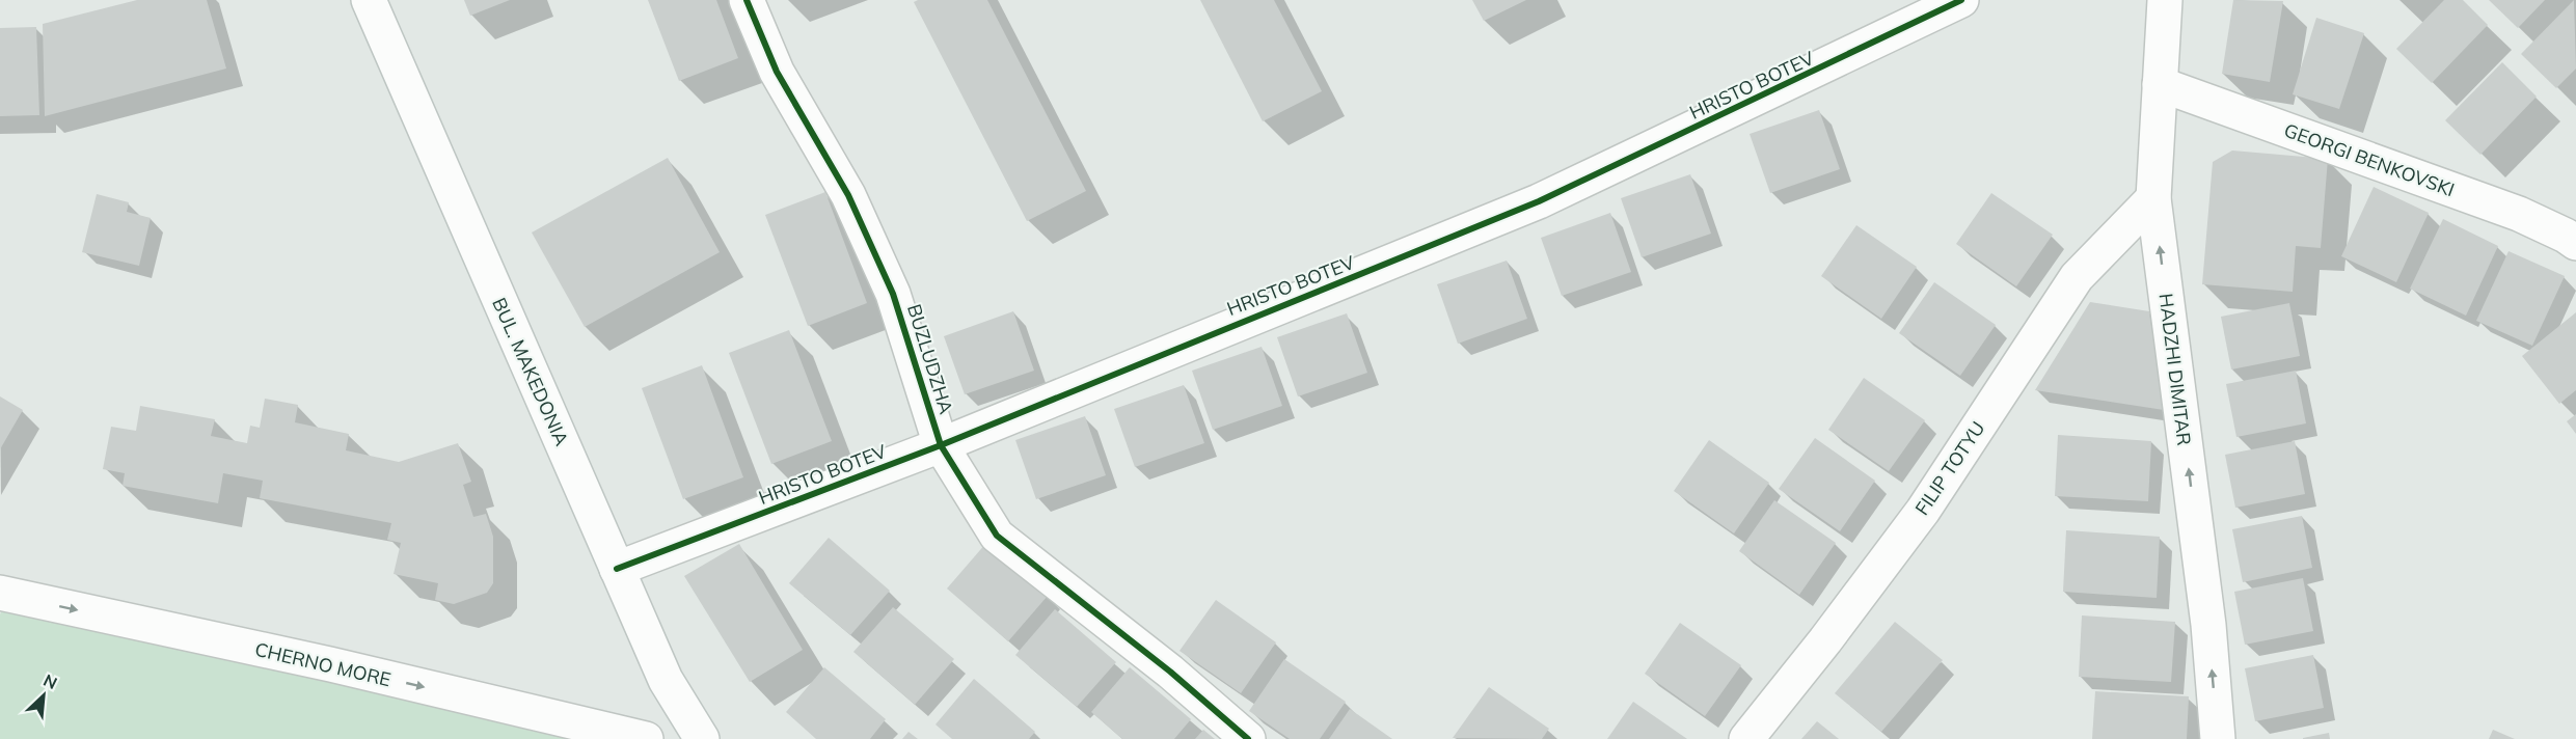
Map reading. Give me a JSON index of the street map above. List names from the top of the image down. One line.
{"streets":{"street":["HRISTO BOTEV","GEORGI BENKOVSKI","BUZLUDZHA","HADZHI DIMITAR","BUL. MAKEDONIA","FILIP TOTYU","CHERNO MORE"]},"crossings":[["HRISTO BOTEV","BUZLUDZHA"],["HRISTO BOTEV","BUL. MAKEDONIA"],["GEORGI BENKOVSKI","HADZHI DIMITAR"],["HADZHI DIMITAR","FILIP TOTYU"]],"one_way":["HADZHI DIMITAR","CHERNO MORE"],"north":"top right"}
